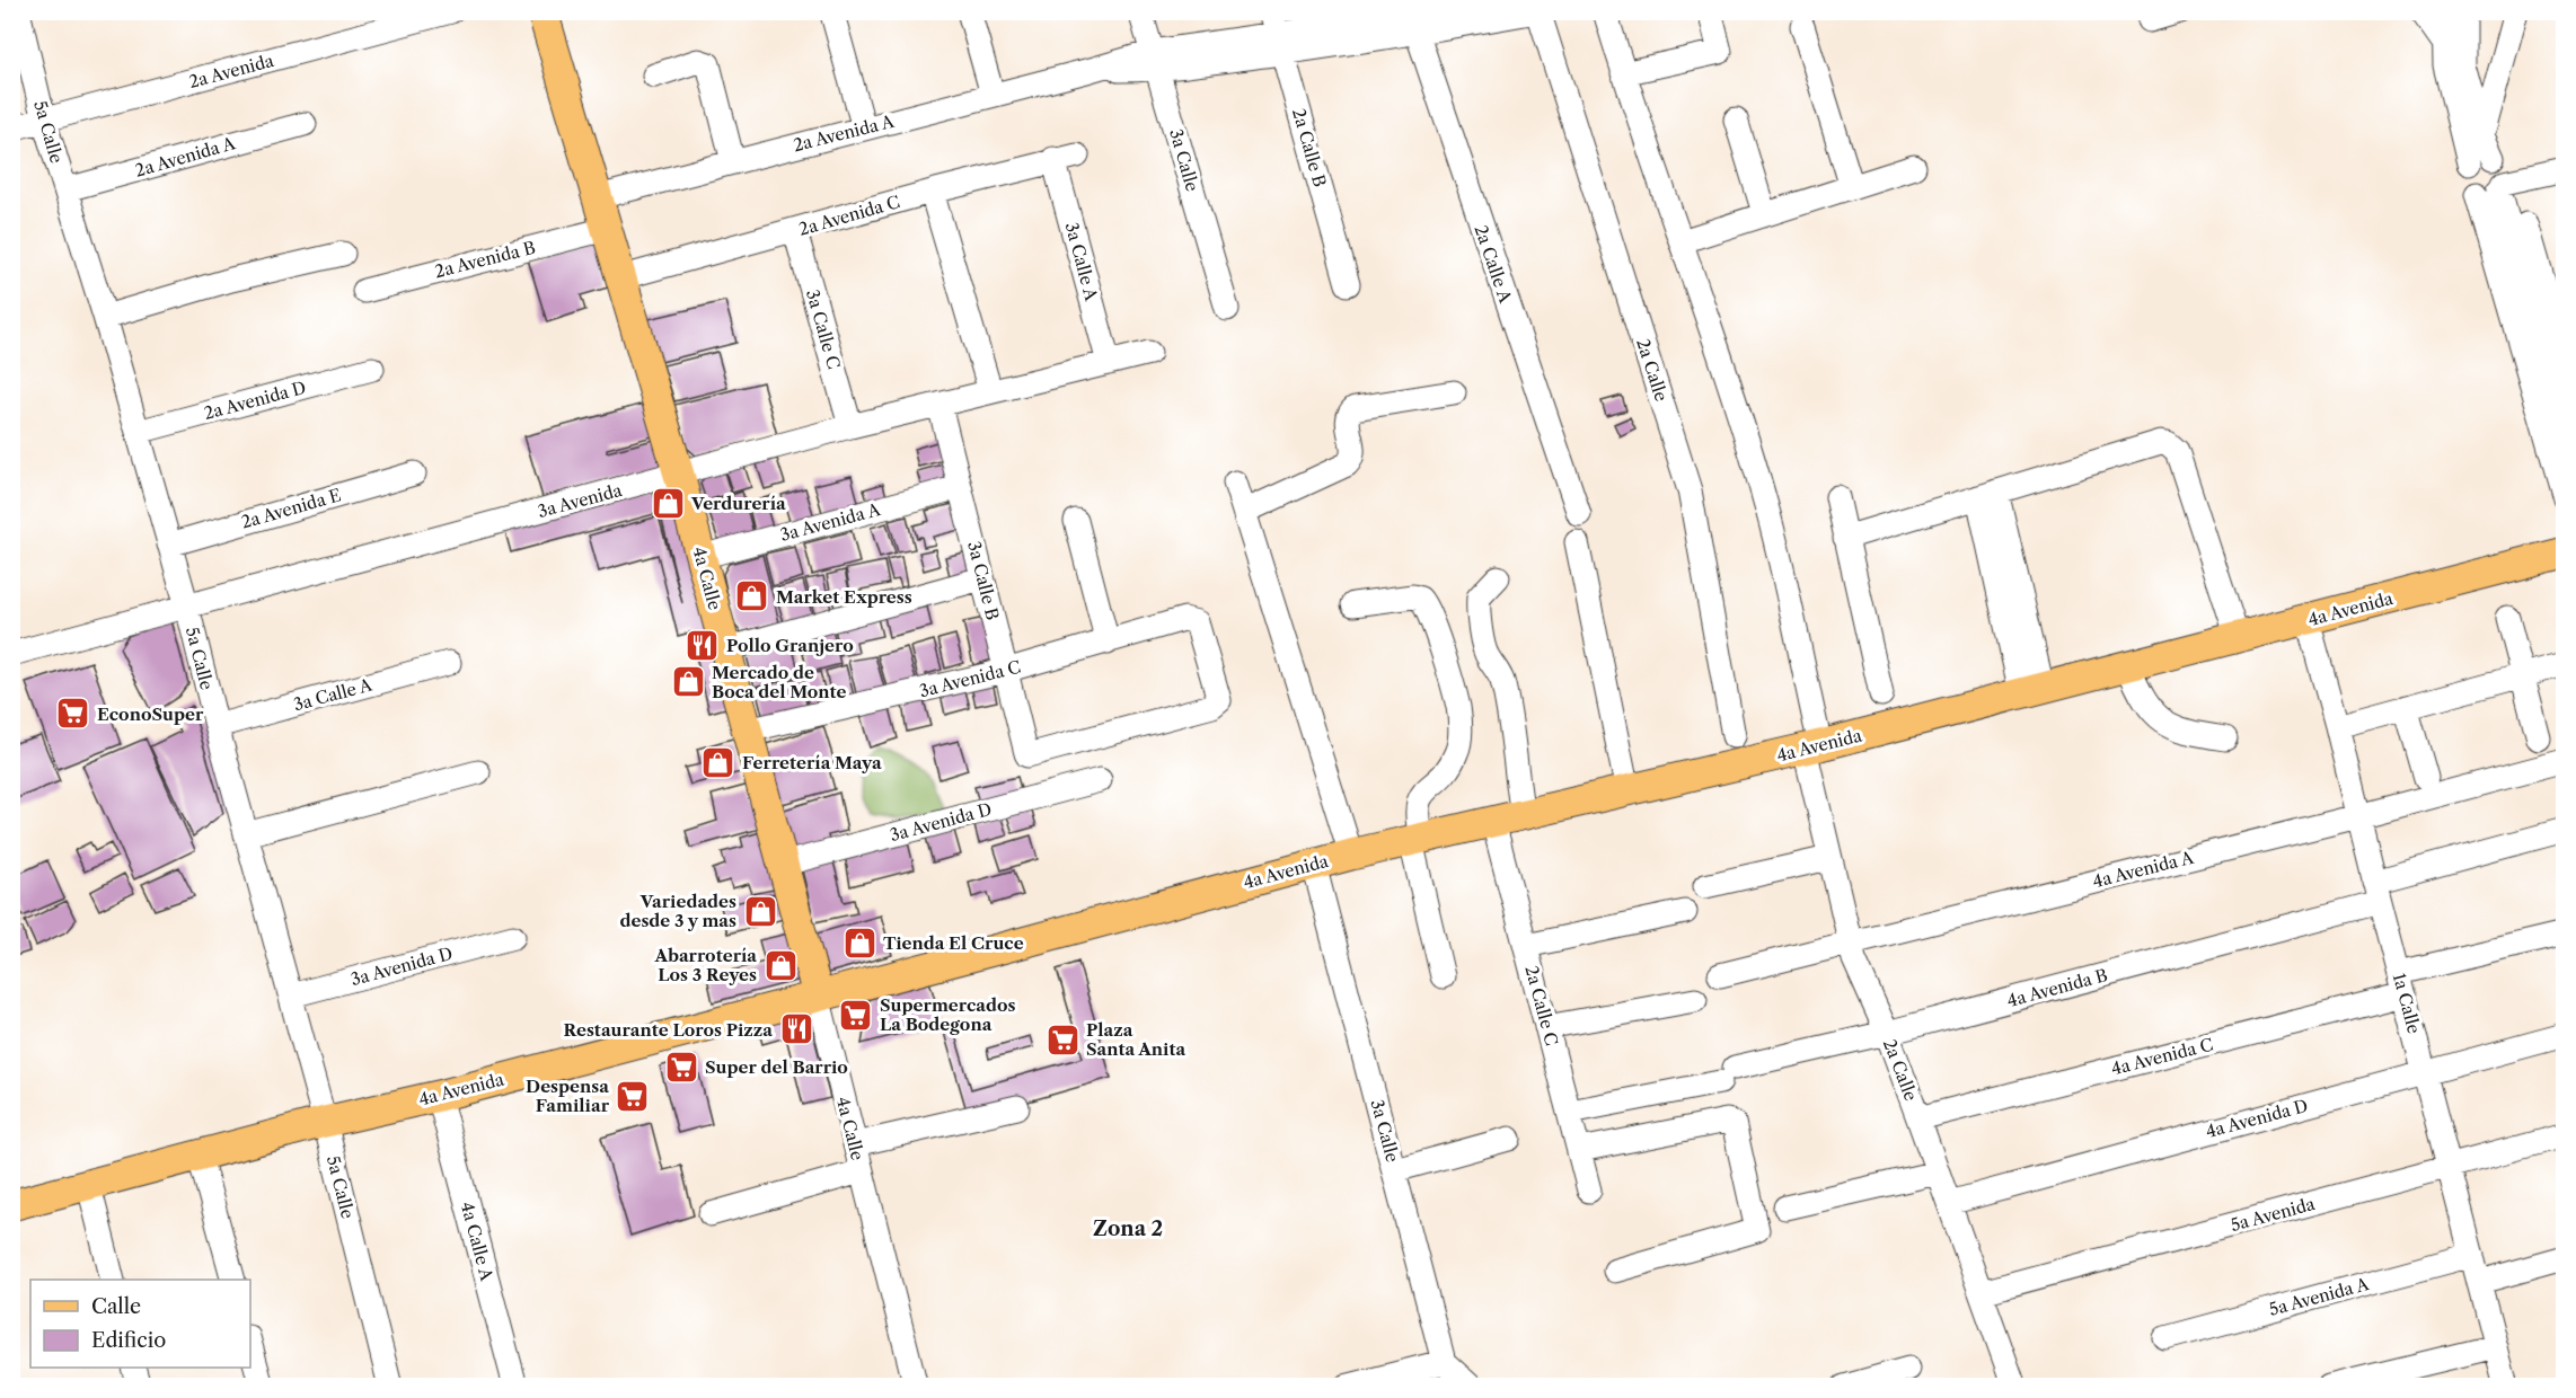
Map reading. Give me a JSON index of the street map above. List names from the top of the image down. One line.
{"streets":{"main road":["4a Calle","4a Avenida"],"street":["2a Avenida","5a Calle","2a Avenida A","2a Calle B","3a Calle","2a Avenida C","2a Avenida B","3a Calle A","2a Calle A","3a Calle C","2a Calle","2a Avenida D","3a Avenida","2a Avenida E","3a Avenida A","3a Calle B","3a Avenida C","3a Avenida D","4a Avenida A","4a Avenida B","1a Calle","2a Calle C","4a Avenida C","4a Avenida D","5a Avenida","4a Calle A","5a Avenida A"]},"crossings":[["2a Avenida","5a Calle"],["5a Calle","2a Avenida A"],["5a Calle","3a Calle A"],["5a Calle","2a Avenida D"],["5a Calle","3a Avenida"],["5a Calle","2a Avenida E"],["5a Calle","4a Avenida"],["5a Calle","3a Avenida D"],["2a Avenida A","2a Calle B"],["2a Avenida A","3a Calle"],["2a Avenida A","2a Calle A"],["2a Avenida A","2a Calle"],["2a Avenida A","4a Calle"],["3a Calle","4a Avenida"],["2a Avenida C","3a Calle A"],["2a Avenida C","3a Calle C"],["2a Avenida C","4a Calle"],["2a Avenida B","4a Calle"],["3a Calle A","3a Avenida"],["3a Calle C","3a Avenida"],["2a Calle","4a Avenida"],["2a Calle","4a Avenida A"],["2a Calle","4a Avenida B"],["2a Calle","4a Avenida C"],["2a Calle","4a Avenida D"],["2a Calle","5a Avenida"],["3a Avenida","4a Calle"],["3a Avenida","3a Calle B"],["3a Avenida A","4a Calle"],["3a Avenida A","3a Calle B"],["4a Calle","4a Avenida"],["4a Calle","3a Avenida C"],["4a Calle","3a Avenida D"],["3a Calle B","3a Avenida C"],["4a Avenida","1a Calle"],["4a Avenida","2a Calle C"],["4a Avenida","4a Calle A"],["4a Avenida A","1a Calle"],["4a Avenida B","1a Calle"],["4a Avenida B","2a Calle C"],["1a Calle","4a Avenida C"],["1a Calle","4a Avenida D"],["1a Calle","5a Avenida"],["1a Calle","5a Avenida A"]],"districts":["Zona 2"],"places":{"shop":["Verdurería","Market Express","Mercado de Boca del Monte","Ferretería Maya","Variedades desde 3 y mas","Tienda El Cruce","Abarrotería Los 3 Reyes"],"restaurant":["Pollo Granjero","Restaurante Loros Pizza"],"supermarket":["EconoSuper","Supermercados La Bodegona","Plaza Santa Anita","Super del Barrio","Despensa Familiar"]},"legend":["Calle","Edificio"]}
